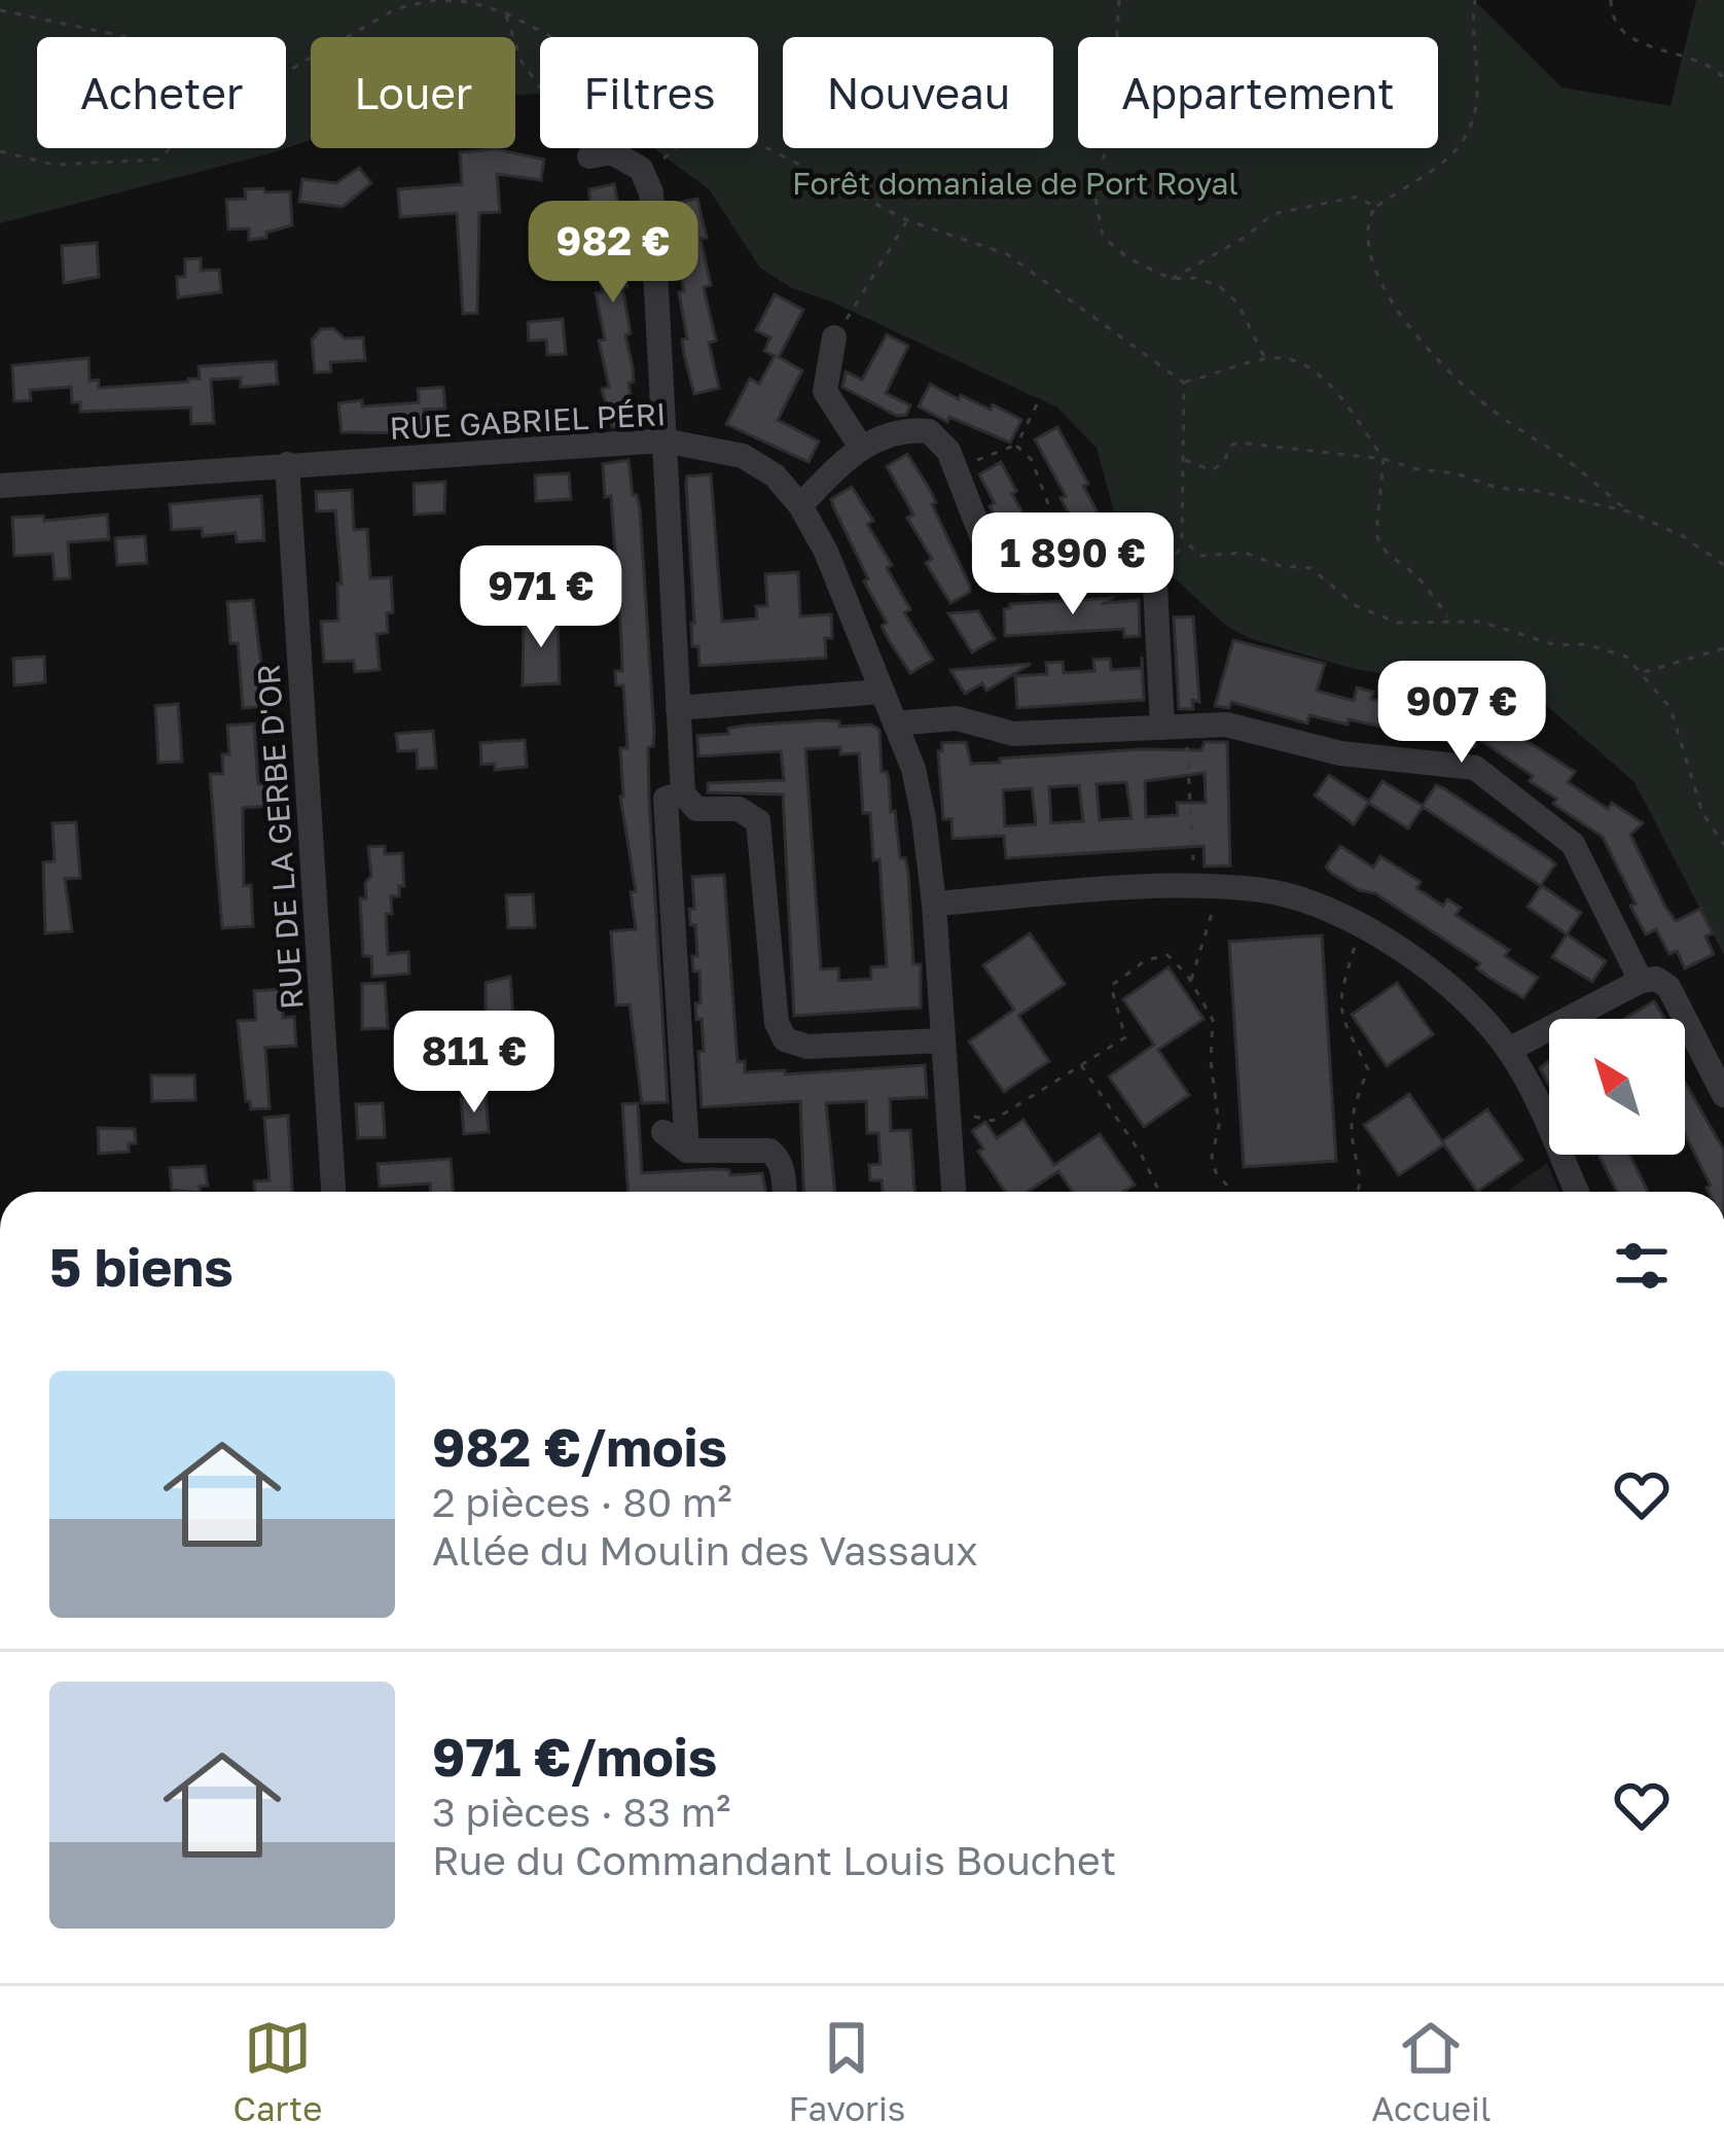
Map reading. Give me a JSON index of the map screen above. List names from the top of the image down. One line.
{"streets":{"street":["RUE GABRIEL PÉRI","RUE DE LA GERBE D'OR"]},"crossings":[["RUE GABRIEL PÉRI","RUE DE LA GERBE D'OR"]],"parks":["Forêt domaniale de Port Royal"],"north":"top left","page":{"chip":["Acheter","Louer","Filtres","Nouveau","Appartement"],"price":["982 €","1 890 €","971 €","907 €","811 €"],"heading":"5 biens","list":[{"name":"982 €/mois","note":"2 pièces · 80 m² · Allée du Moulin des Vassaux"},{"name":"971 €/mois","note":"3 pièces · 83 m² · Rue du Commandant Louis Bouchet"}],"tabs":["Carte","Favoris","Accueil"]}}
